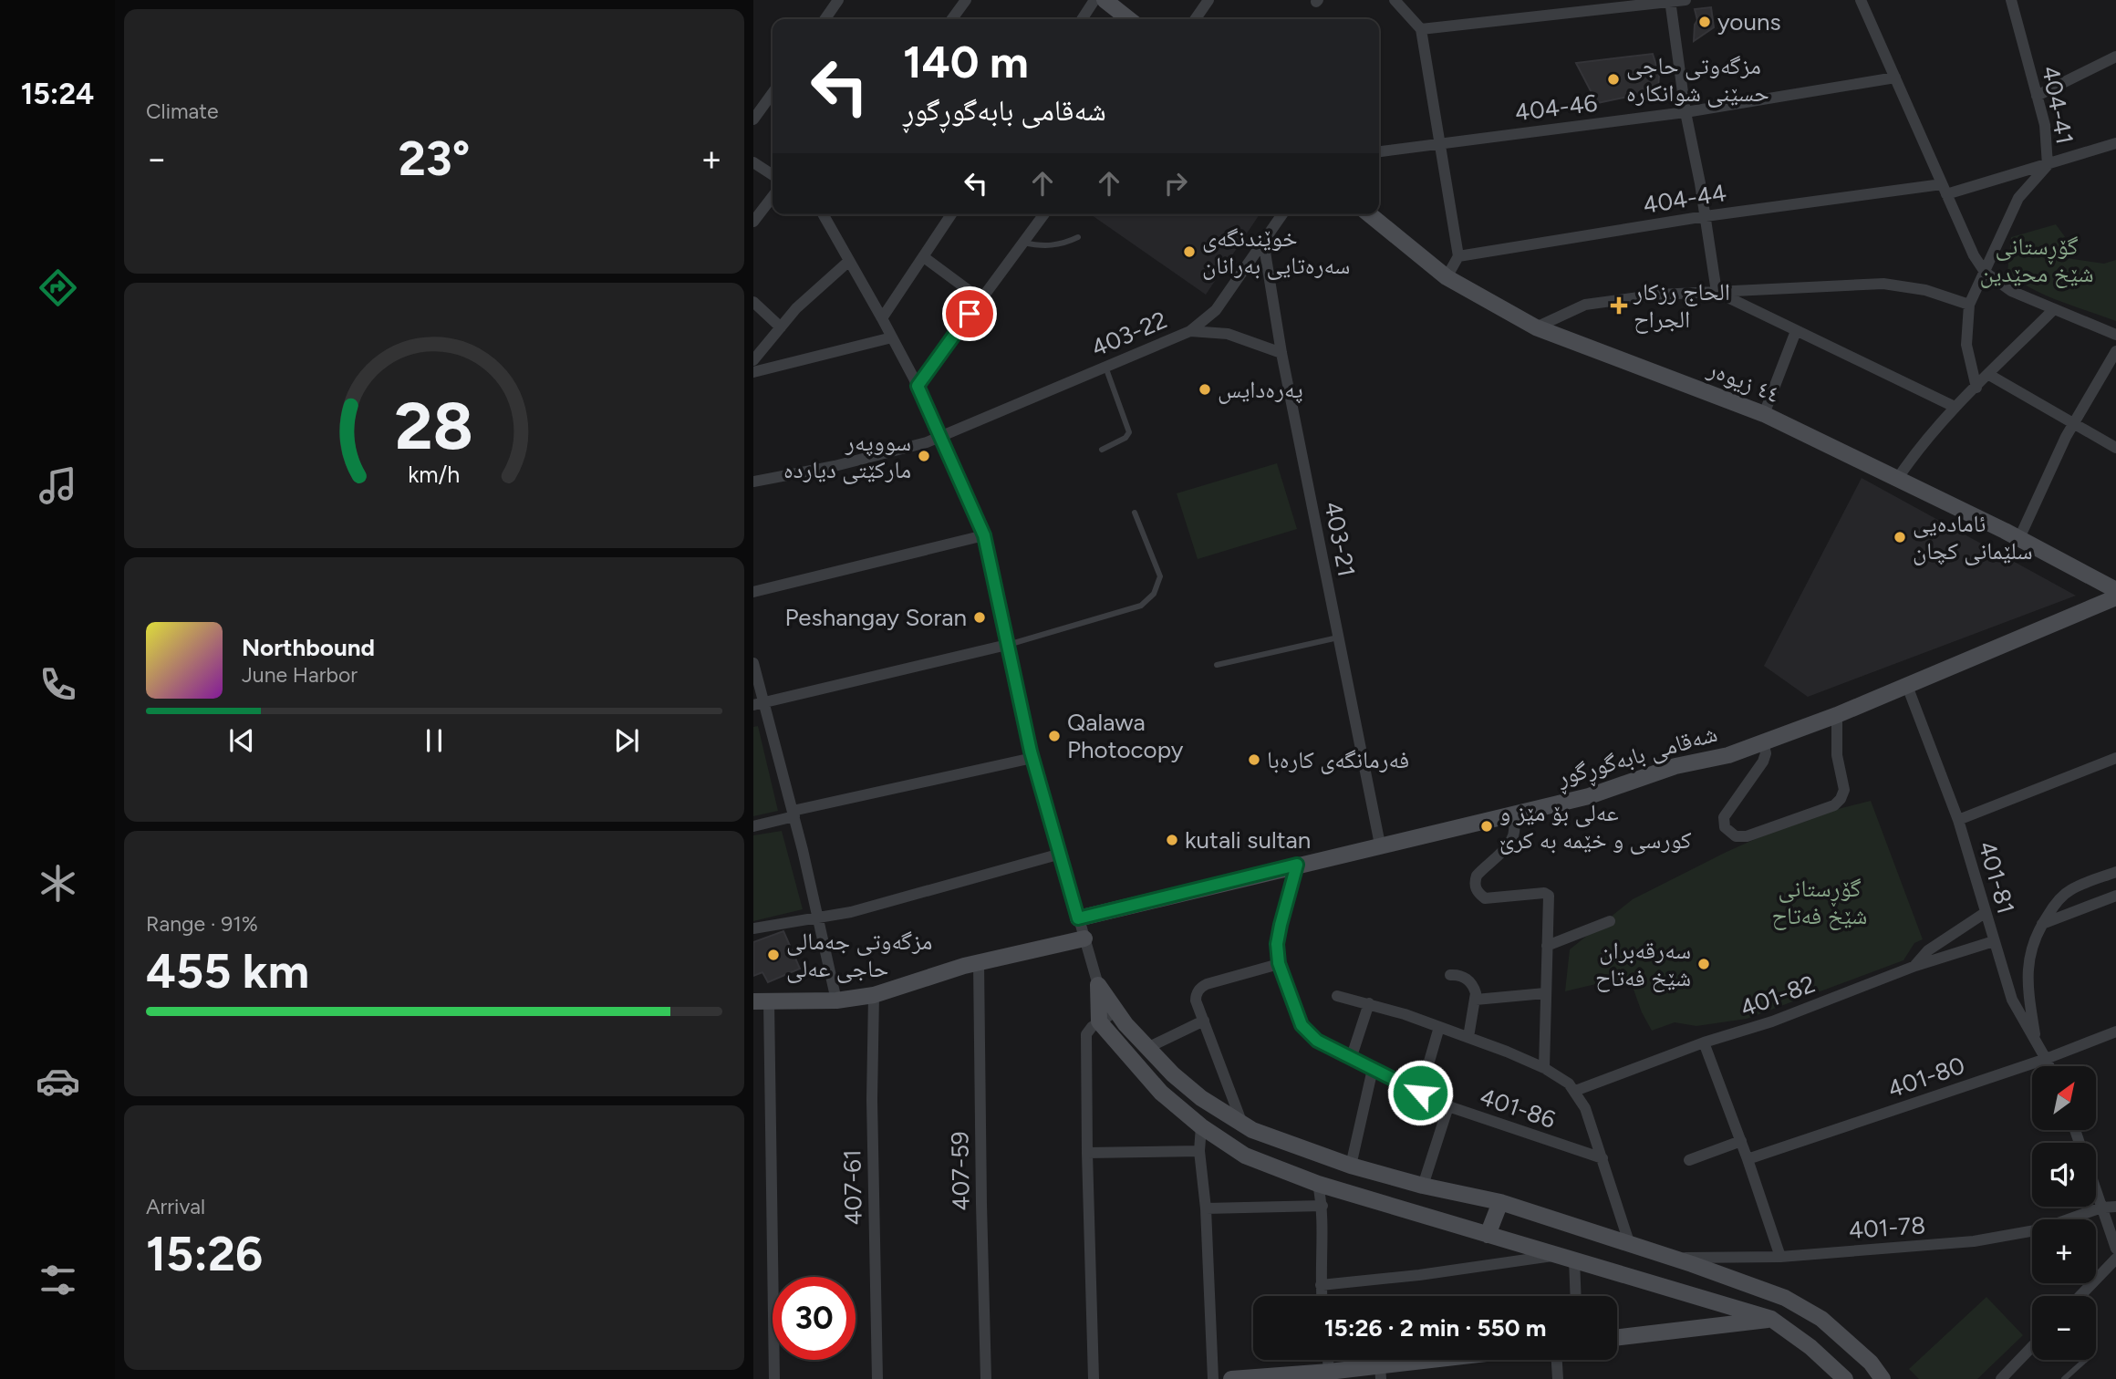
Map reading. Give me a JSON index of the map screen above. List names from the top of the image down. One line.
{"streets":{"street":["404-41","404-46","404-44","403-22","٤٤ زیوەر","403-21","شەقامی بابەگوڕگوڕ","401-81","401-82","401-80","401-86","407-59","407-61","401-78"]},"crossings":[["404-41","404-44"],["403-22","403-21"],["403-21","شەقامی بابەگوڕگوڕ"],["شەقامی بابەگوڕگوڕ","401-81"],["شەقامی بابەگوڕگوڕ","401-86"],["401-81","401-82"],["401-81","401-80"]],"parks":["گۆڕستانی شێخ محێدین","گۆڕستانی شێخ فەتاح"],"places":{"other":["youns","مزگەوتی حاجی حسێنی شوانکارە","خوێندنگەی سەرەتایی بەرانان","پەرەدایس","سووپەر مارکێتی دیاردە","ئامادەیی سلێمانی کچان","Peshangay Soran","Qalawa Photocopy","فەرمانگەی کارەبا","عەلی بۆ مێز و کورسی و خێمە بە کرێ","kutali sultan","مزگەوتی جەمالی حاجی عەلی","سەرقەبران شێخ فەتاح"],"health":["الحاج رزكار الجراح"]},"north":"top right","page":{"tabs":"15:24","tile":["Climate",["Range · 91%","455 km"],["Arrival","15:26"]],"turn":["140 m","شەقامی بابەگوڕگوڕ"],"heat":["−","23°","+"],"song":["Northbound","June Harbor"],"map_buttons":["+","−"],"limit":"30","trip":"15:26 · 2 min · 550 m","gauge":["28","km/h"]}}
